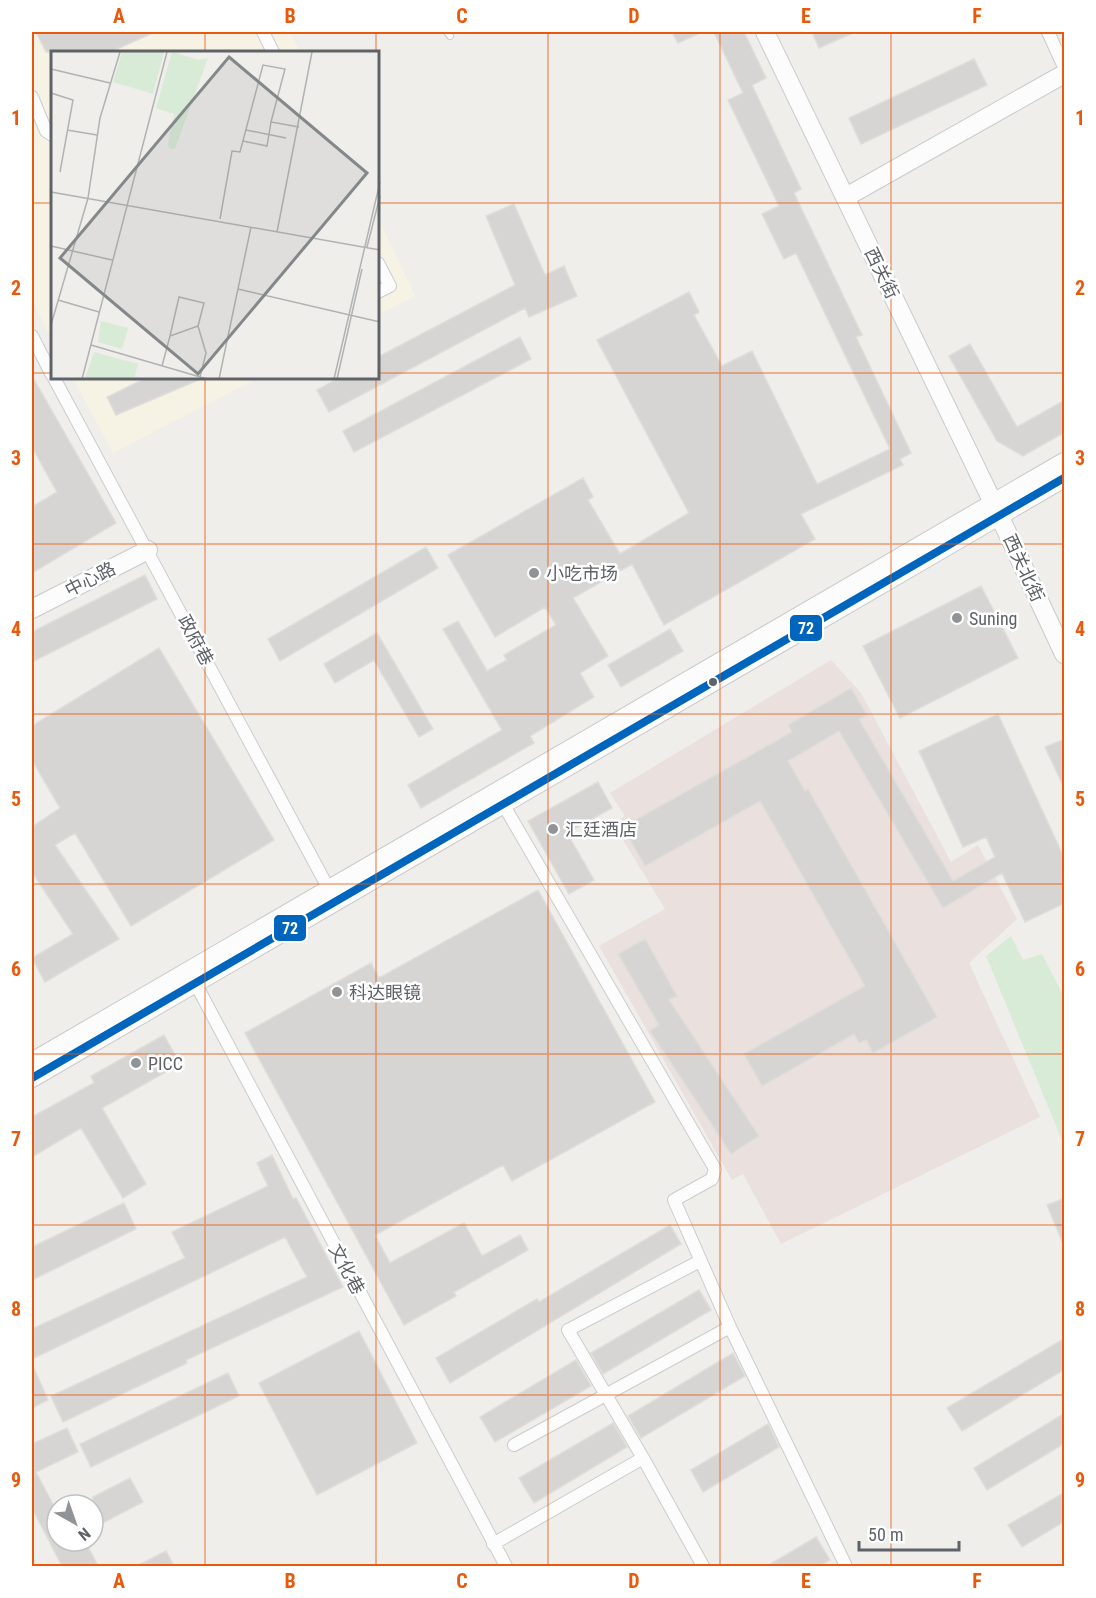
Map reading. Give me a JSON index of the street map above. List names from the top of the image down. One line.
{"streets":{"main road":["西关街","西关北街","中心路"],"street":["政府巷","文化巷"]},"crossings":[["西关街","西关北街"],["中心路","政府巷"]],"places":["小吃市场","Suning","汇廷酒店","科达眼镜","PICC"],"lines":["transit line 72"],"scale_bar":"50 m","north":"bottom right","grid":{"columns":["A","B","C","D","E","F"],"rows":["1","2","3","4","5","6","7","8","9"]}}
